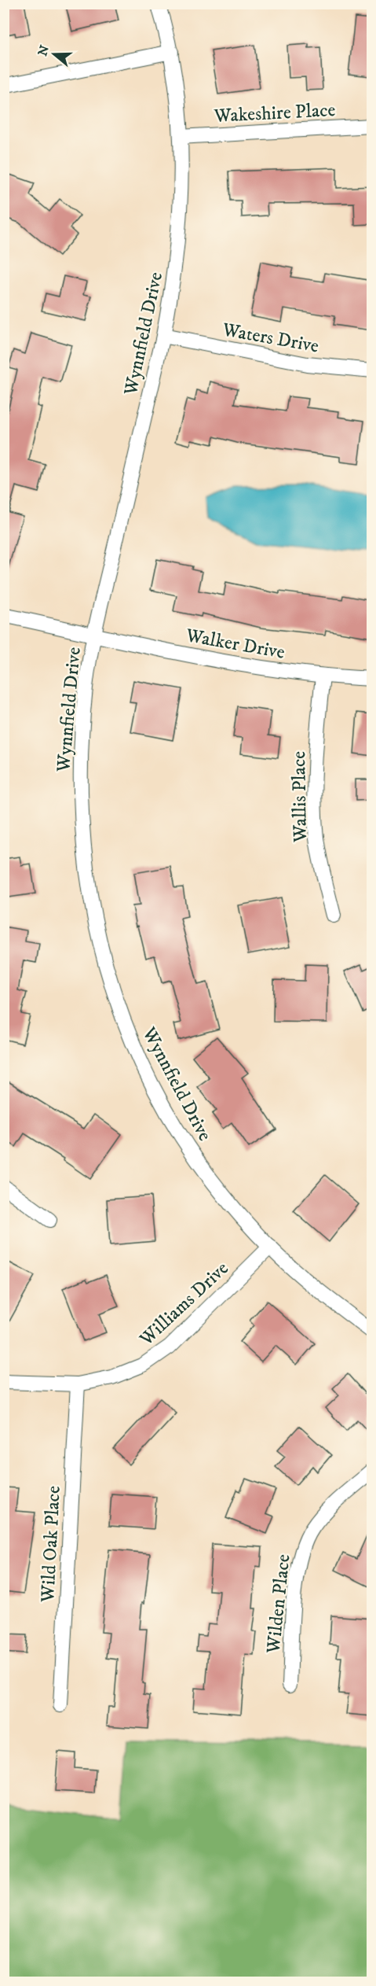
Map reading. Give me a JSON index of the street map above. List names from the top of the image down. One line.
{"streets":{"street":["Wakeshire Place","Wynnfield Drive","Waters Drive","Walker Drive","Wallis Place","Williams Drive","Wild Oak Place","Wilden Place"]},"crossings":[["Wakeshire Place","Wynnfield Drive"],["Wynnfield Drive","Waters Drive"],["Wynnfield Drive","Walker Drive"],["Wynnfield Drive","Williams Drive"],["Walker Drive","Wallis Place"],["Williams Drive","Wild Oak Place"]],"north":"left"}
